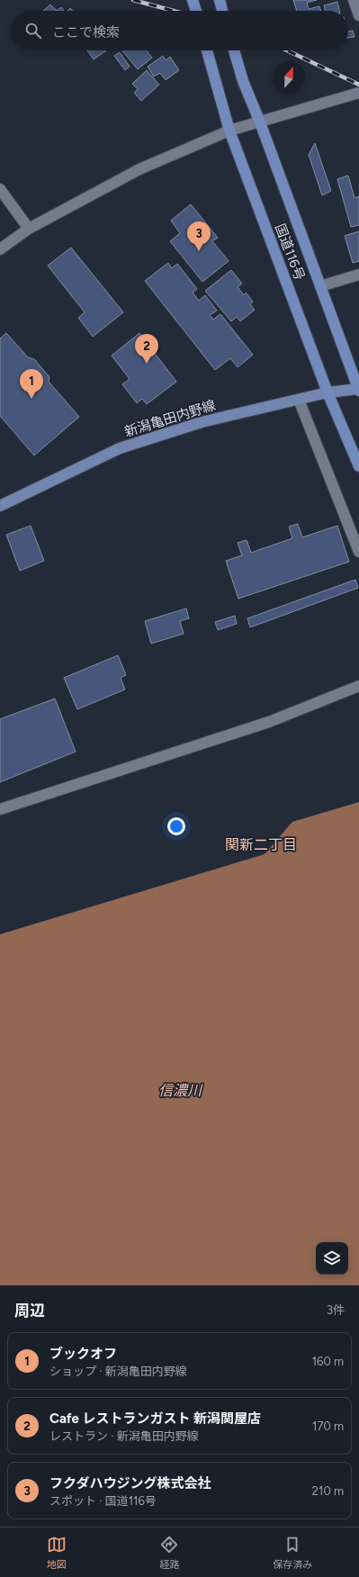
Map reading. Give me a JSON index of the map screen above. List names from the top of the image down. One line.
{"streets":{"highway":["国道116号"],"main road":["新潟亀田内野線"]},"crossings":[["国道116号","新潟亀田内野線"]],"districts":["関新二丁目"],"water":["信濃川"],"north":"top","page":{"search":"ここで検索","pins":["3","2","1"],"heading":["周辺","3件"],"list":[{"mark":"1","name":"ブックオフ","note":"ショップ · 新潟亀田内野線","value":"160 m"},{"mark":"2","name":"Cafe レストランガスト 新潟関屋店","note":"レストラン · 新潟亀田内野線","value":"170 m"},{"mark":"3","name":"フクダハウジング株式会社","note":"スポット · 国道116号","value":"210 m"}],"nav":["地図","経路","保存済み"]}}
